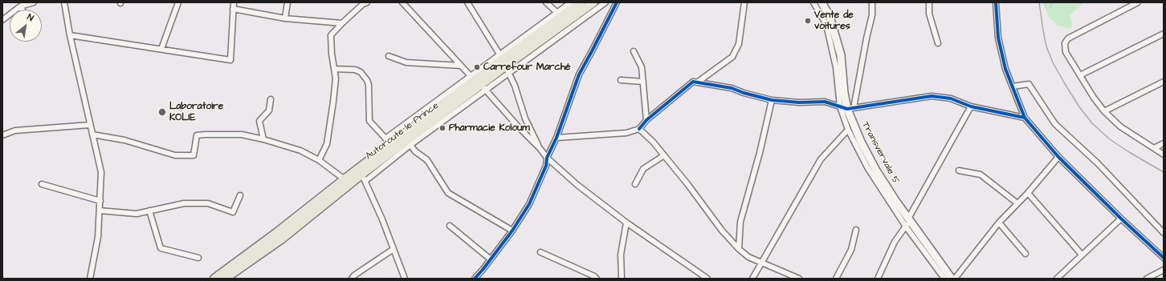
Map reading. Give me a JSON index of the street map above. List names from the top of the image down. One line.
{"streets":{"main road":["Autoroute le Prince","Transvervale 5"]},"places":["Vente de voitures","Carrefour Marché","Laboratoire KOLIE","Pharmacie Koloum"],"north":"top right"}
